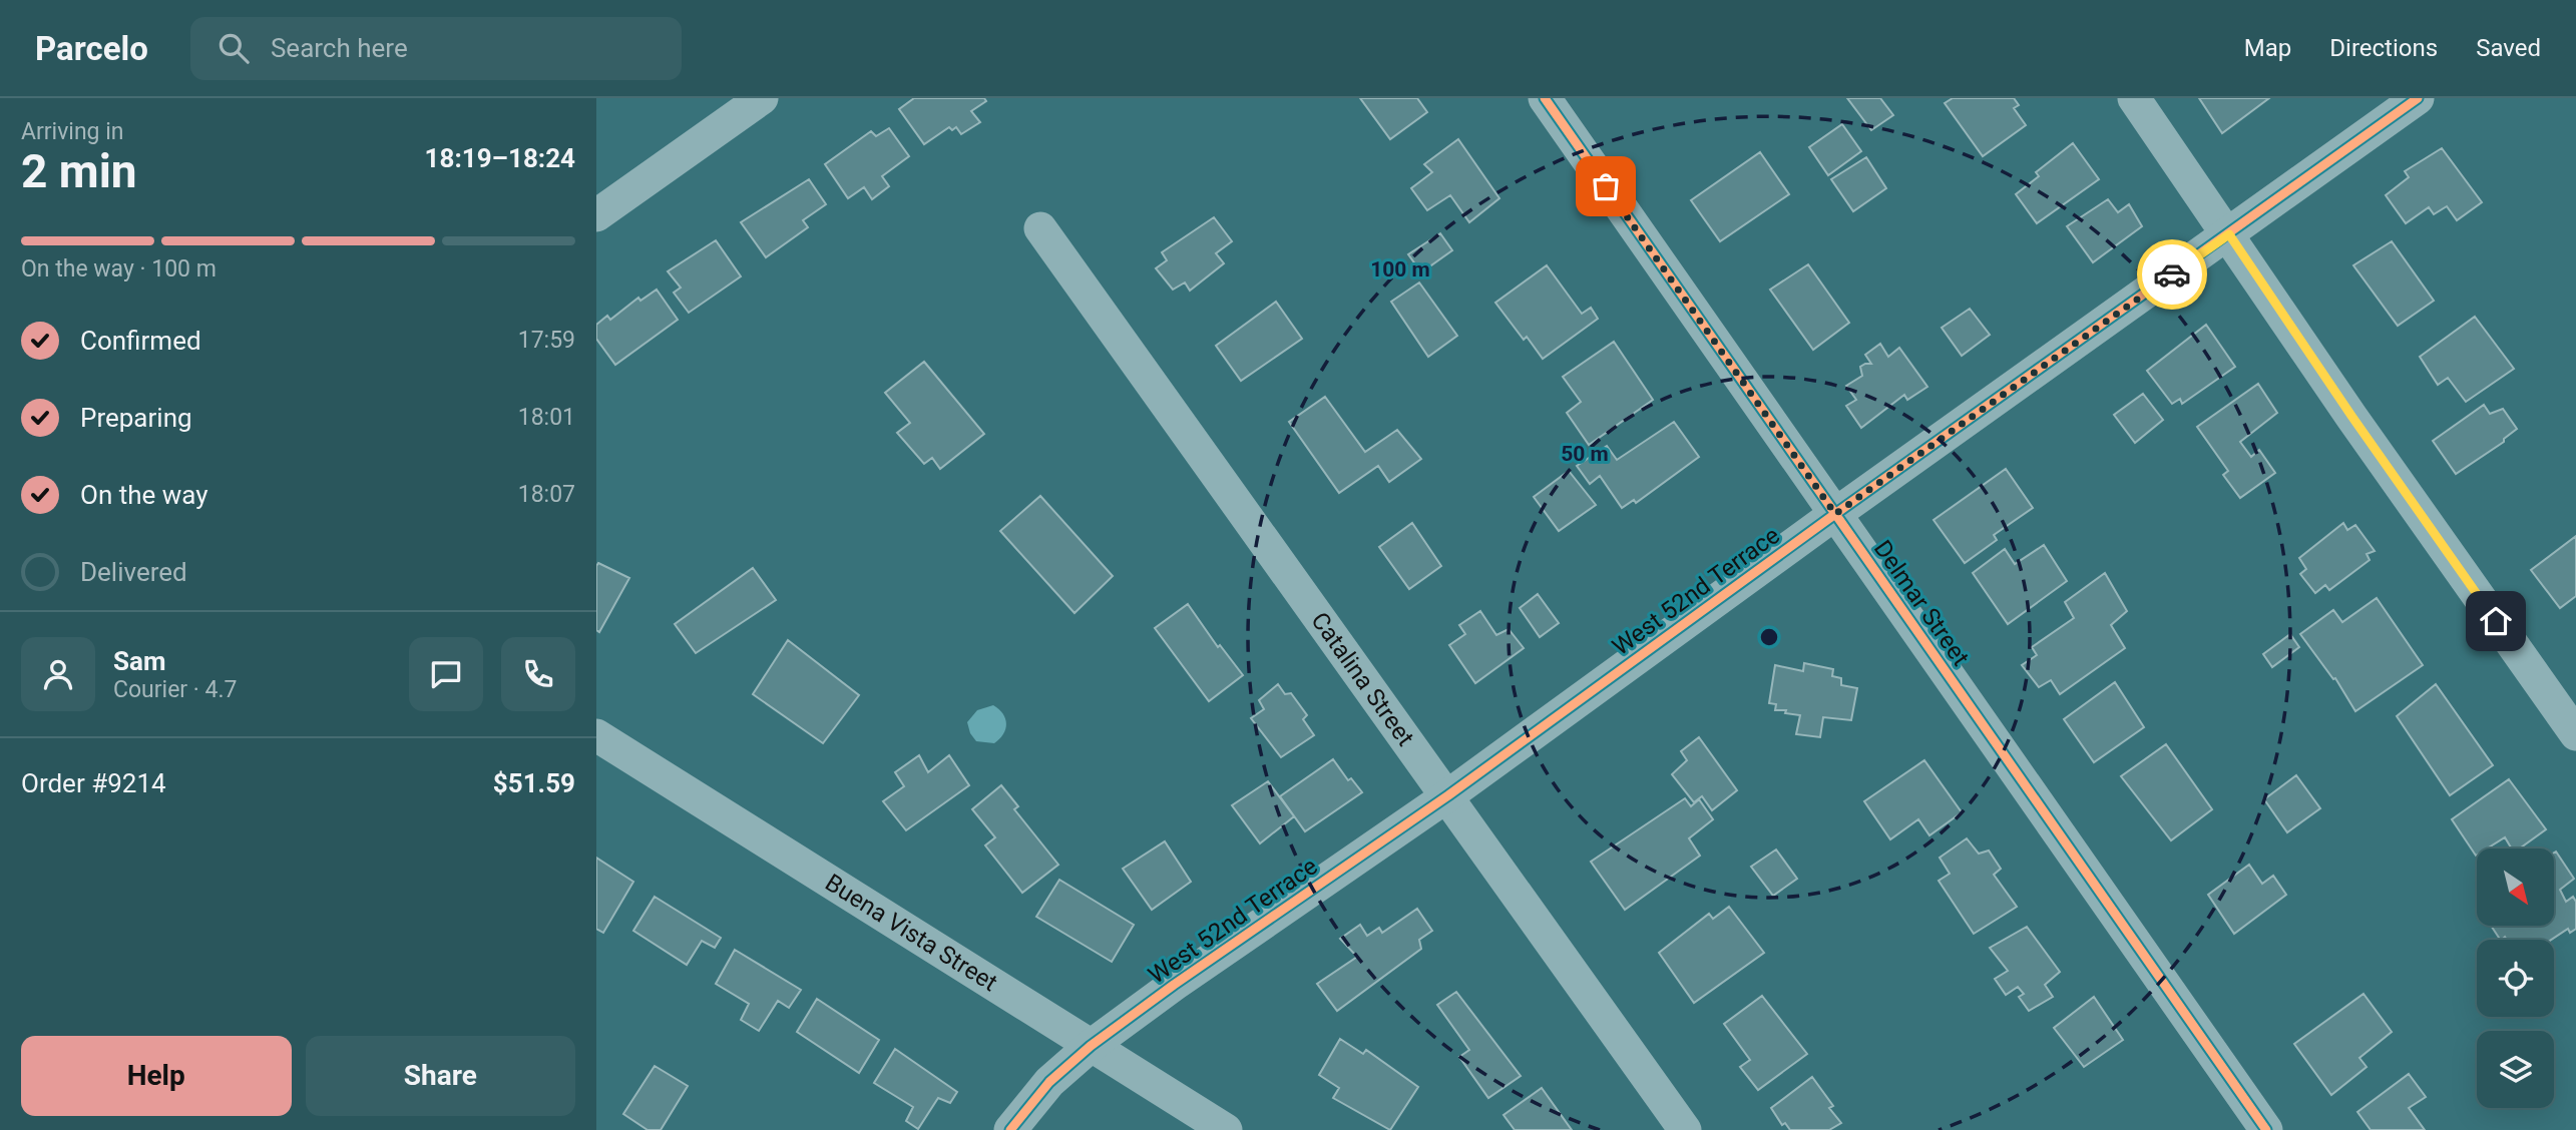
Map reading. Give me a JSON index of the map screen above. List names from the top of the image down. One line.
{"streets":{"street":["West 52nd Terrace","Delmar Street","Catalina Street","Buena Vista Street"]},"crossings":[["West 52nd Terrace","Delmar Street"],["West 52nd Terrace","Catalina Street"],["West 52nd Terrace","Buena Vista Street"]],"north":"bottom right","page":{"header":"Parcelo","search":"Search here","nav":["Map","Directions","Saved"],"heading":["2 min","Arriving in","18:19–18:24"],"panel":["Sam","Courier · 4.7","Order #9214","$51.59"],"bar":"On the way · 100 m","list":[["Confirmed","17:59"],["Preparing","18:01"],["On the way","18:07"],"Delivered"],"buttons":["Help","Share"]},"rings":["100 m","50 m"]}
